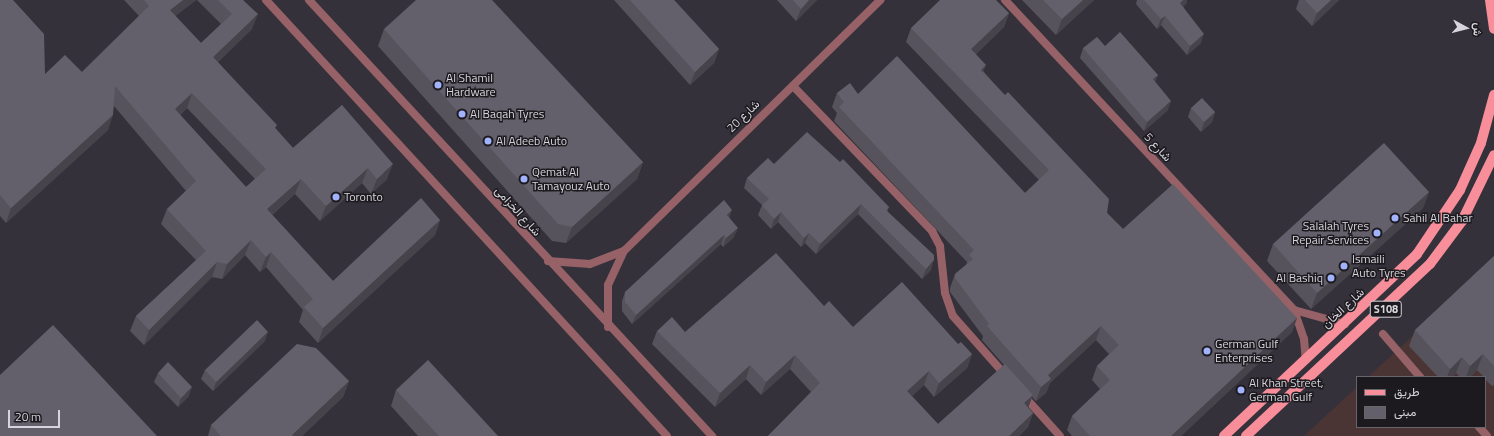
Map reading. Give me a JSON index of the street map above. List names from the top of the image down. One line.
{"streets":{"main road":["شارع الخان","S108"],"street":["شارع 20","شارع 5","شارع الخزامى"]},"crossings":[["شارع 20","شارع الخزامى"],["شارع 5","شارع الخان"]],"places":["Al Shamil Hardware","Al Baqah Tyres","Al Adeeb Auto","Qemat Al Tamayouz Auto","Toronto","Sahil Al Bahar","Salalah Tyres Repair Services","Ismaili Auto Tyres","Al Bashiq","German Gulf Enterprises","Al Khan Street, German Gulf"],"legend":["طريق","مبنى"],"scale_bar":"20 m","north":"right"}
